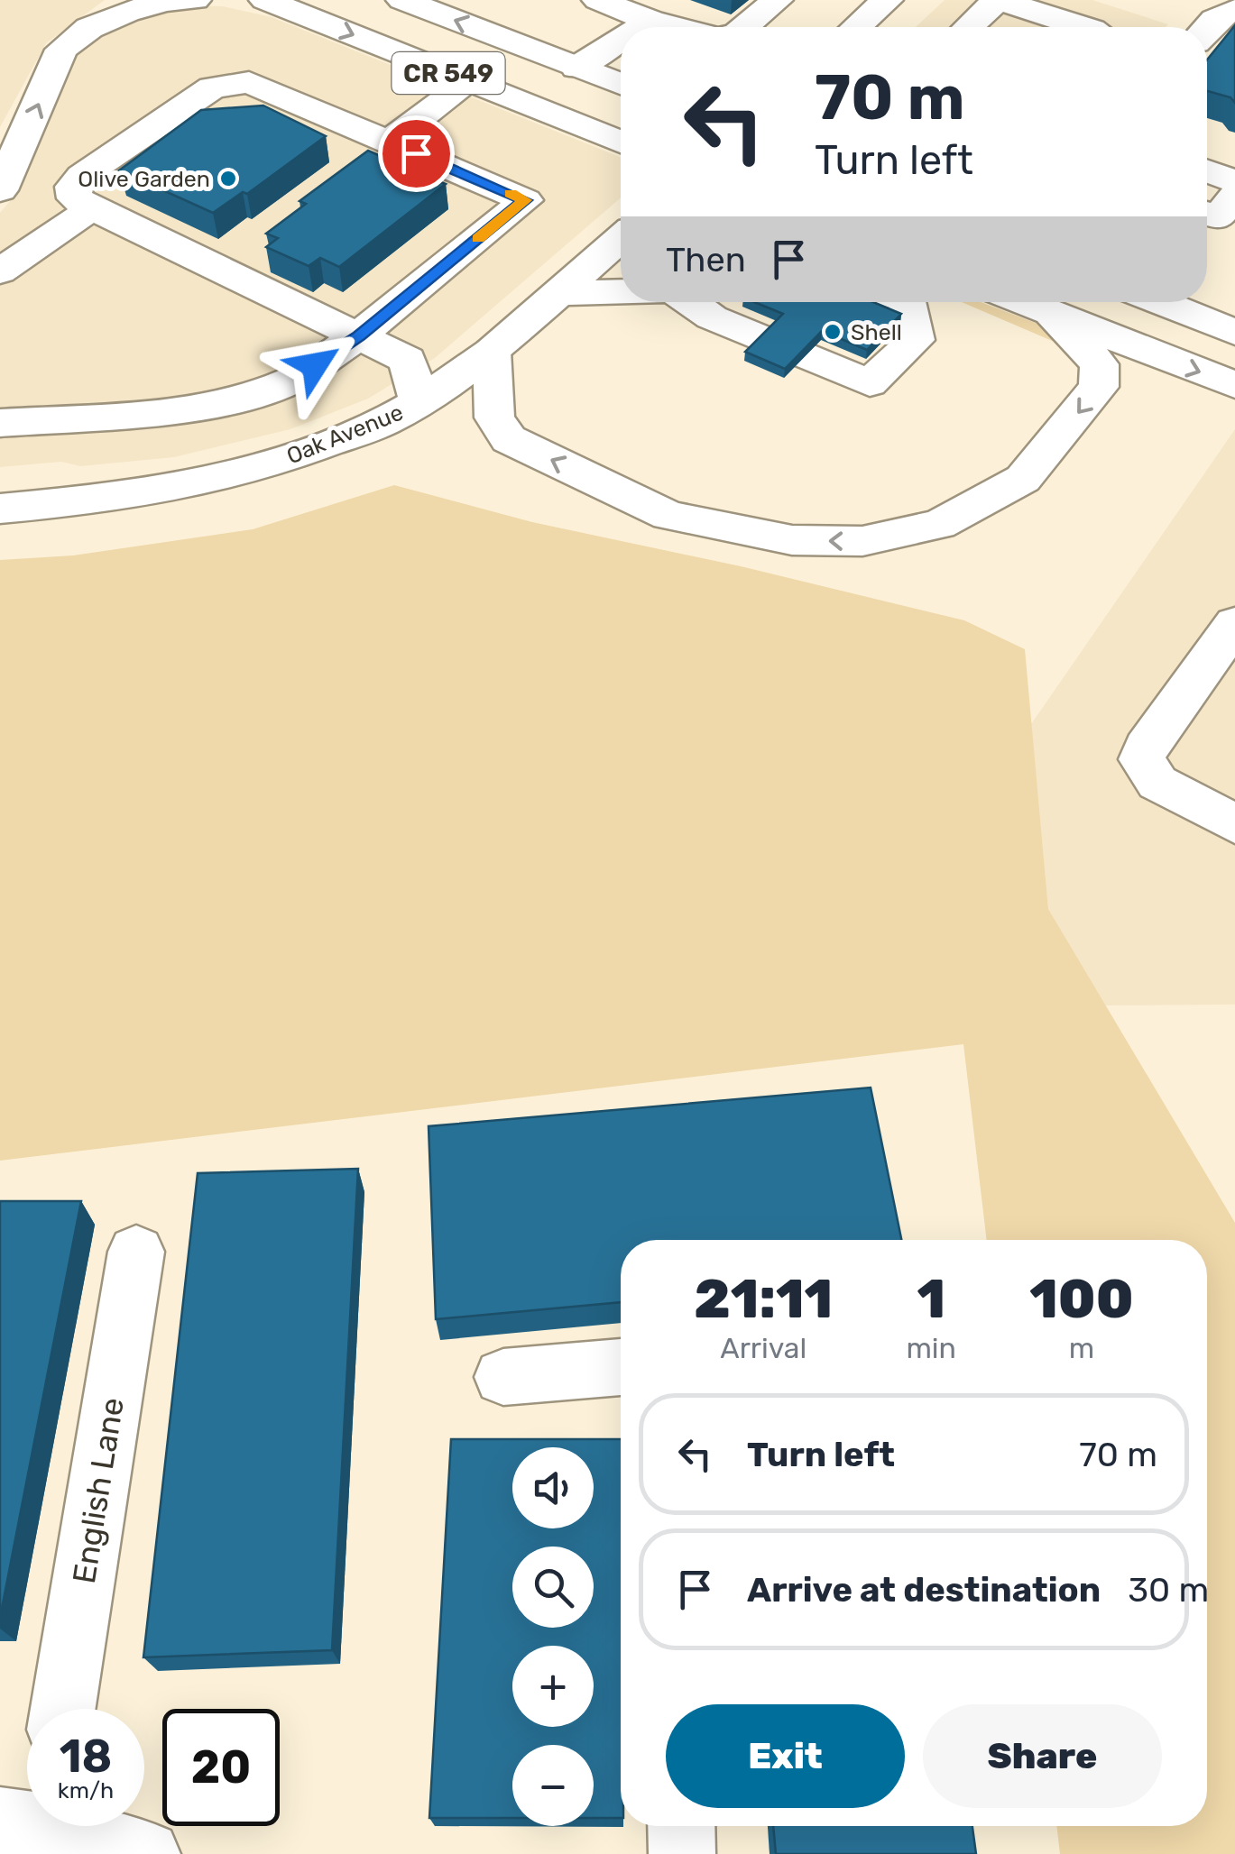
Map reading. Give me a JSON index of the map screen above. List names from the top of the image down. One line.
{"streets":{"main road":["CR 549","Oak Avenue","English Lane"]},"places":["Olive Garden","Shell"],"page":{"turn":["70 m","Turn left"],"then":"Then","eta":["21:11","Arrival","1","min","100","m"],"list":[{"name":"Turn left","value":"70 m"},{"name":"Arrive at destination","value":"30 m"}],"map_buttons":["+","−"],"buttons":["Exit","Share"],"speed":"18 km/h","limit":"20"}}
